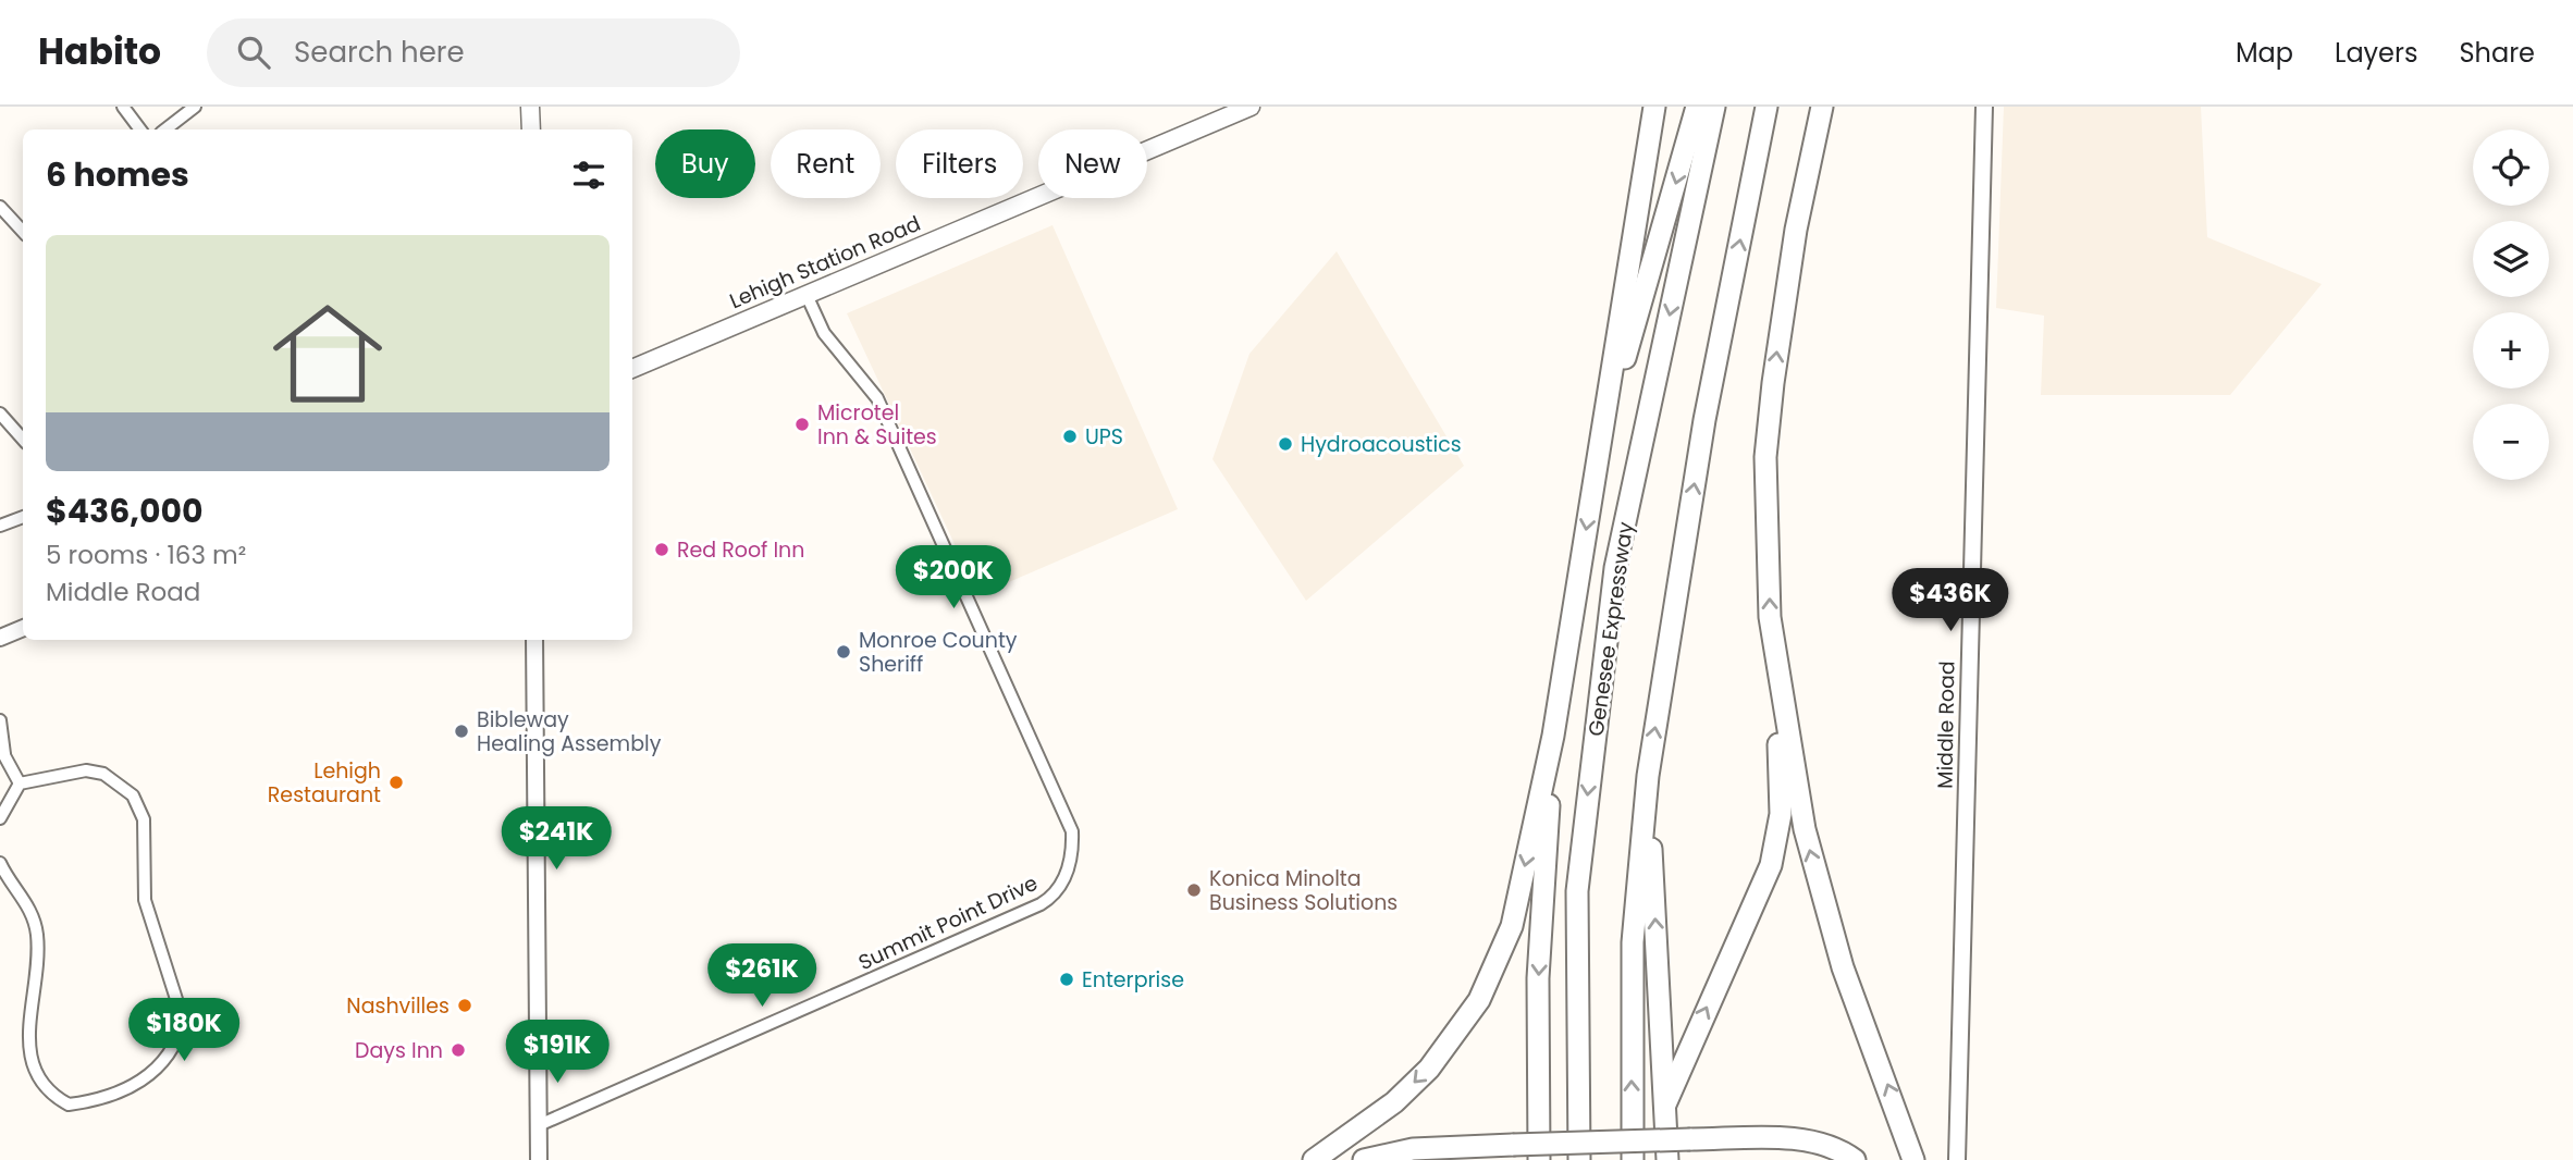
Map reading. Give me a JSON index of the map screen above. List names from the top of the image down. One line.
{"streets":{"highway":["Genesee Expressway"],"main road":["Lehigh Station Road"],"street":["Middle Road","Summit Point Drive"]},"crossings":[["Lehigh Station Road","Summit Point Drive"]],"places":["Microtel Inn & Suites","UPS","Hydroacoustics","Red Roof Inn","Monroe County Sheriff","Bibleway Healing Assembly","Lehigh Restaurant","Konica Minolta Business Solutions","Enterprise","Nashvilles","Days Inn"],"page":{"header":"Habito","search":"Search here","nav":["Map","Layers","Share"],"map_buttons":["+","−"],"chip":["Buy","Rent","Filters","New"],"heading":"6 homes","list":[{"name":"$436,000","note":"5 rooms · 163 m² · Middle Road"}],"price":["$200K","$436K","$241K","$261K","$180K","$191K"]}}
